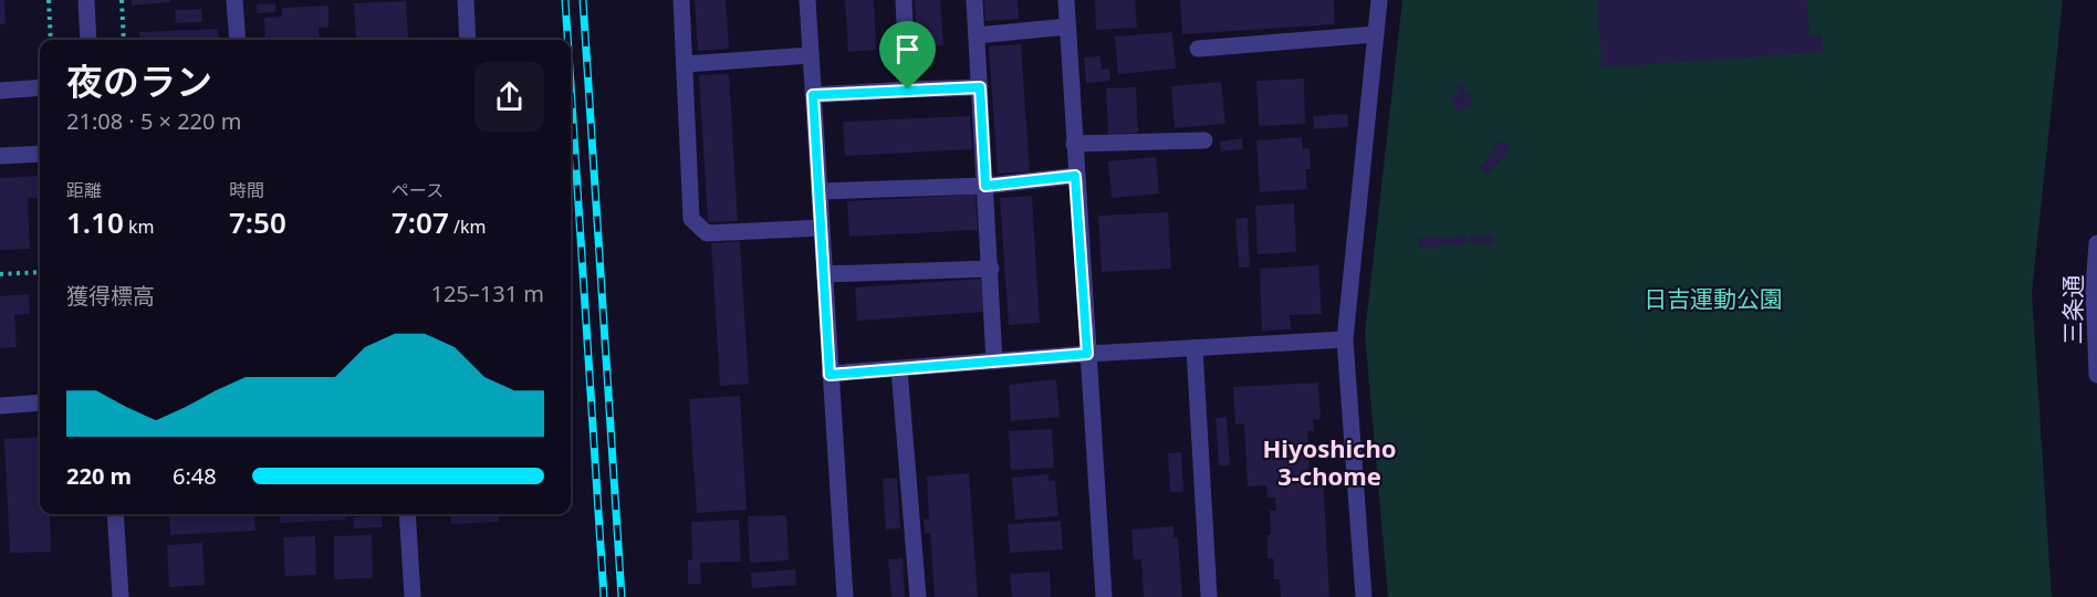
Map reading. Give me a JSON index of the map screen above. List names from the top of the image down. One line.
{"streets":{"street":["三条通"]},"districts":["Hiyoshicho 3-chome"],"parks":["日吉運動公園"],"page":{"heading":["夜のラン","21:08 · 5 × 220 m"],"stats":[["距離","1.10 km"],["時間","7:50"],["ペース","7:07 /km"]],"chart":["獲得標高","125–131 m"],"list":[{"name":"220 m","note":"6:48"}]}}
